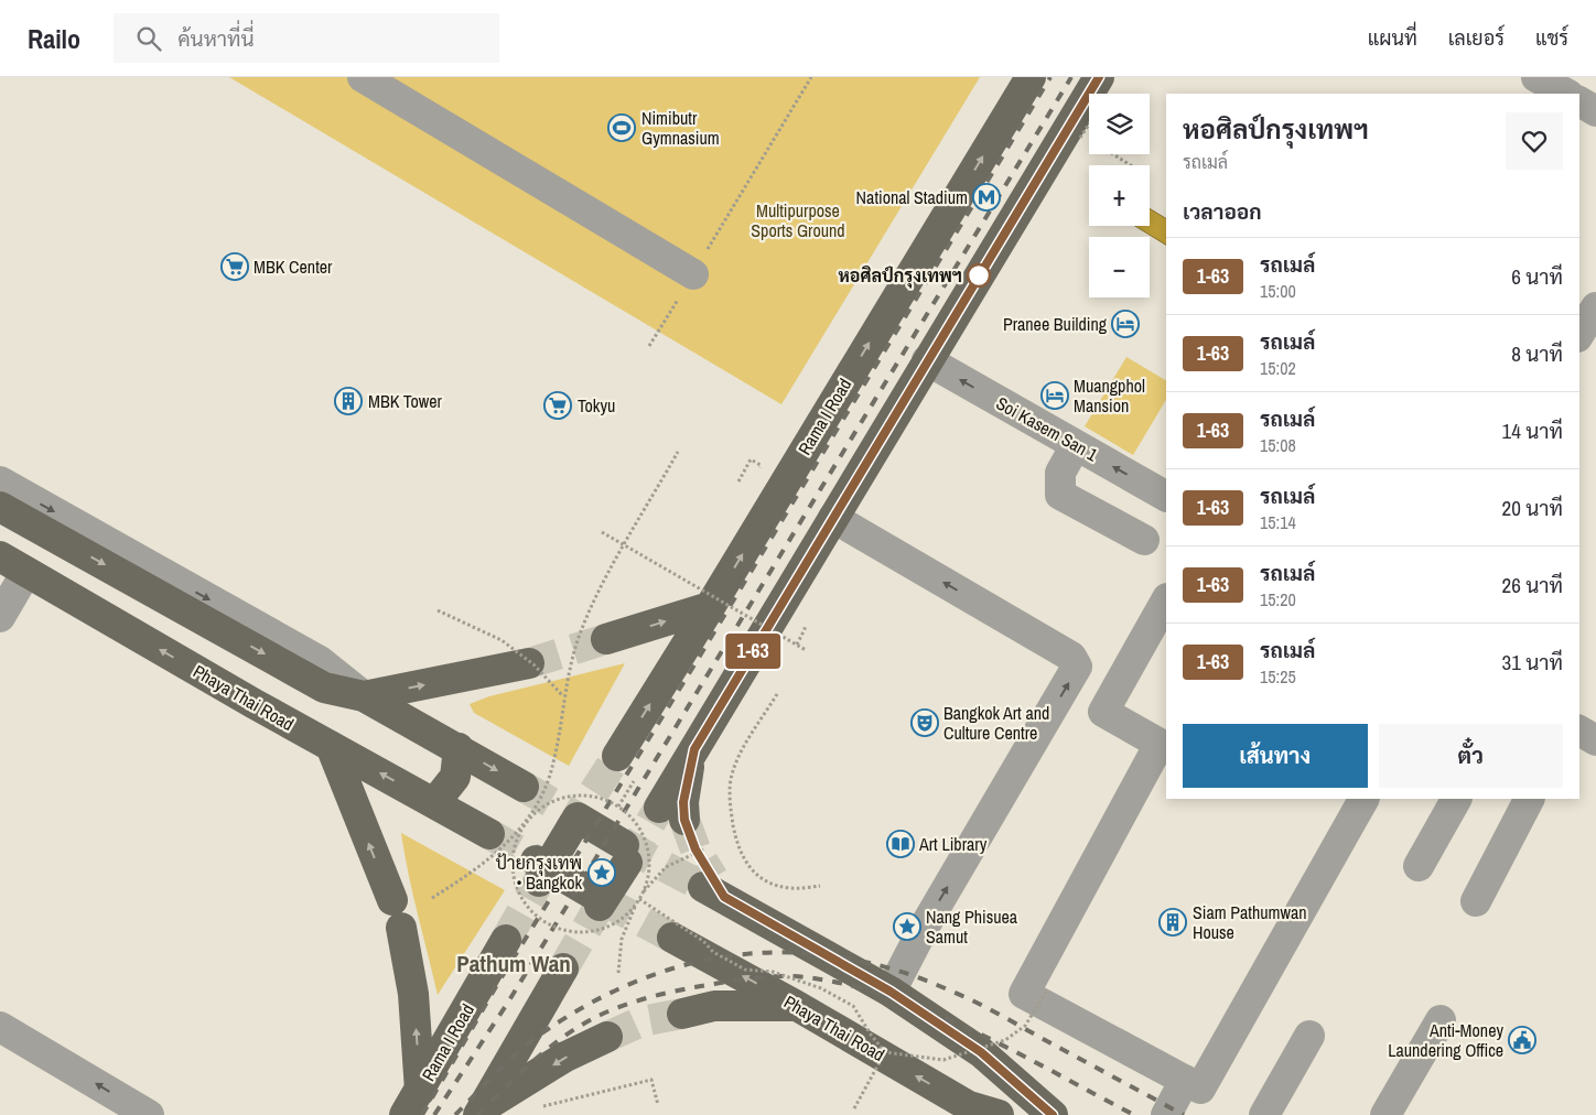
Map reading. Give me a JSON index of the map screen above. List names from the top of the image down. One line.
{"streets":{"main road":["Rama I Road","Phaya Thai Road"],"street":["Soi Kasem San 1"]},"one_way":["Soi Kasem San 1"],"districts":["Pathum Wan"],"parks":["Multipurpose Sports Ground"],"places":{"sports":["Nimibutr Gymnasium"],"metro station":["National Stadium"],"supermarket":["MBK Center","Tokyu"],"other":["หอศิลป์กรุงเทพฯ"],"hotel":["Pranee Building","Muangphol Mansion"],"building":["MBK Tower","Siam Pathumwan House"],"theatre":["Bangkok Art and Culture Centre"],"library":["Art Library"],"place":["ป้ายกรุงเทพ • Bangkok","Nang Phisuea Samut"],"public building":["Anti-Money Laundering Office"]},"lines":["bus line 1-63"],"page":{"header":"Railo","search":"ค้นหาที่นี่","nav":["แผนที่","เลเยอร์","แชร์"],"on_map":"1-63","map_buttons":["+","−"],"heading":[["หอศิลป์กรุงเทพฯ","รถเมล์"],"เวลาออก"],"list":[{"mark":"1-63","name":"รถเมล์","note":"15:00","value":"6 นาที"},{"mark":"1-63","name":"รถเมล์","note":"15:02","value":"8 นาที"},{"mark":"1-63","name":"รถเมล์","note":"15:08","value":"14 นาที"},{"mark":"1-63","name":"รถเมล์","note":"15:14","value":"20 นาที"},{"mark":"1-63","name":"รถเมล์","note":"15:20","value":"26 นาที"},{"mark":"1-63","name":"รถเมล์","note":"15:25","value":"31 นาที"}],"buttons":["เส้นทาง","ตั๋ว"]}}
